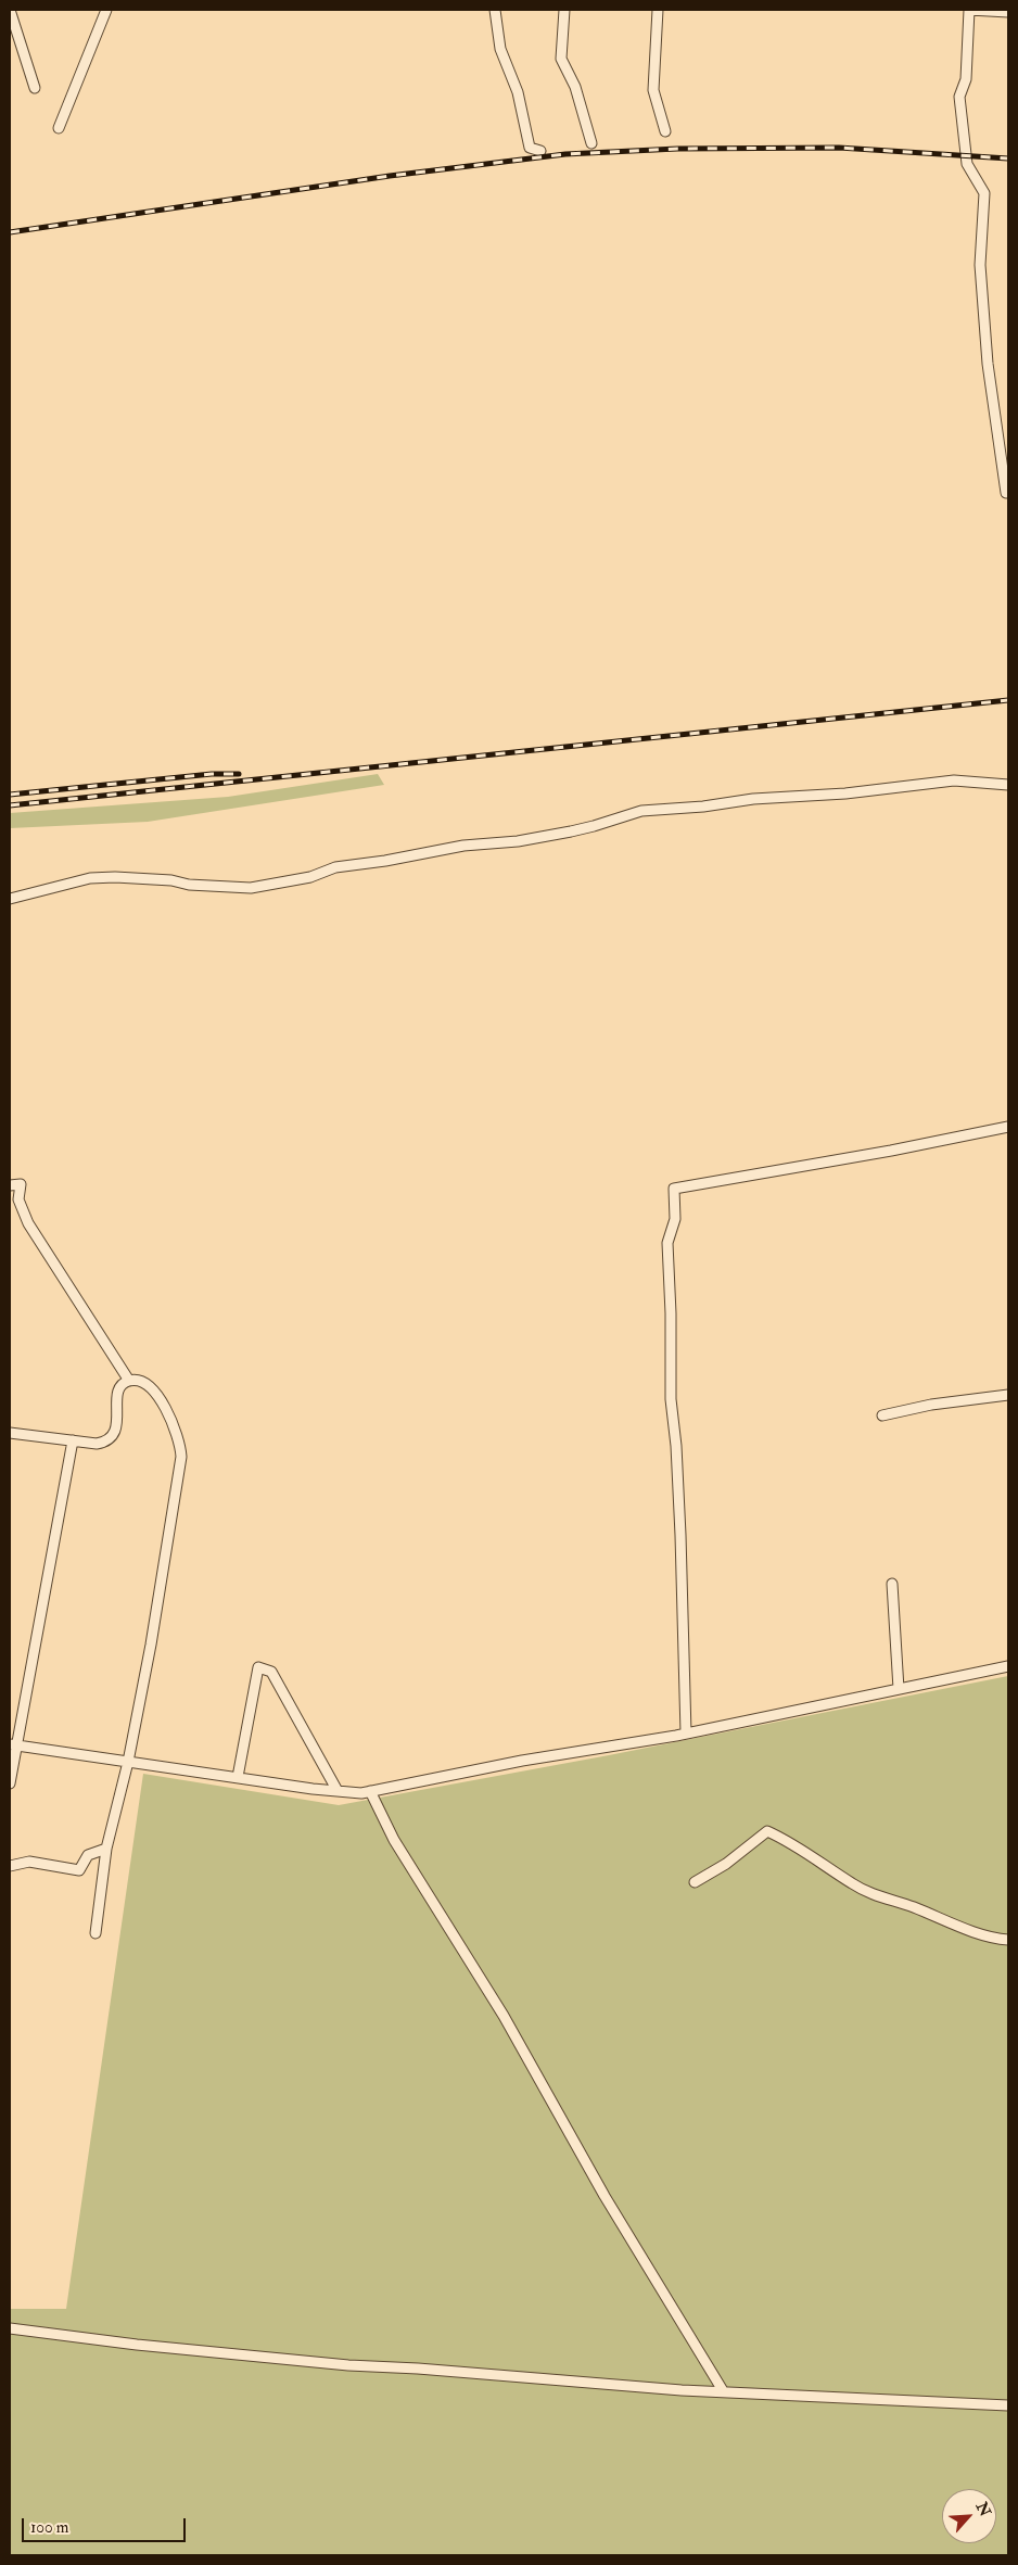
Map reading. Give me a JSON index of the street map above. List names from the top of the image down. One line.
{"scale_bar":"100 m","north":"top right"}
